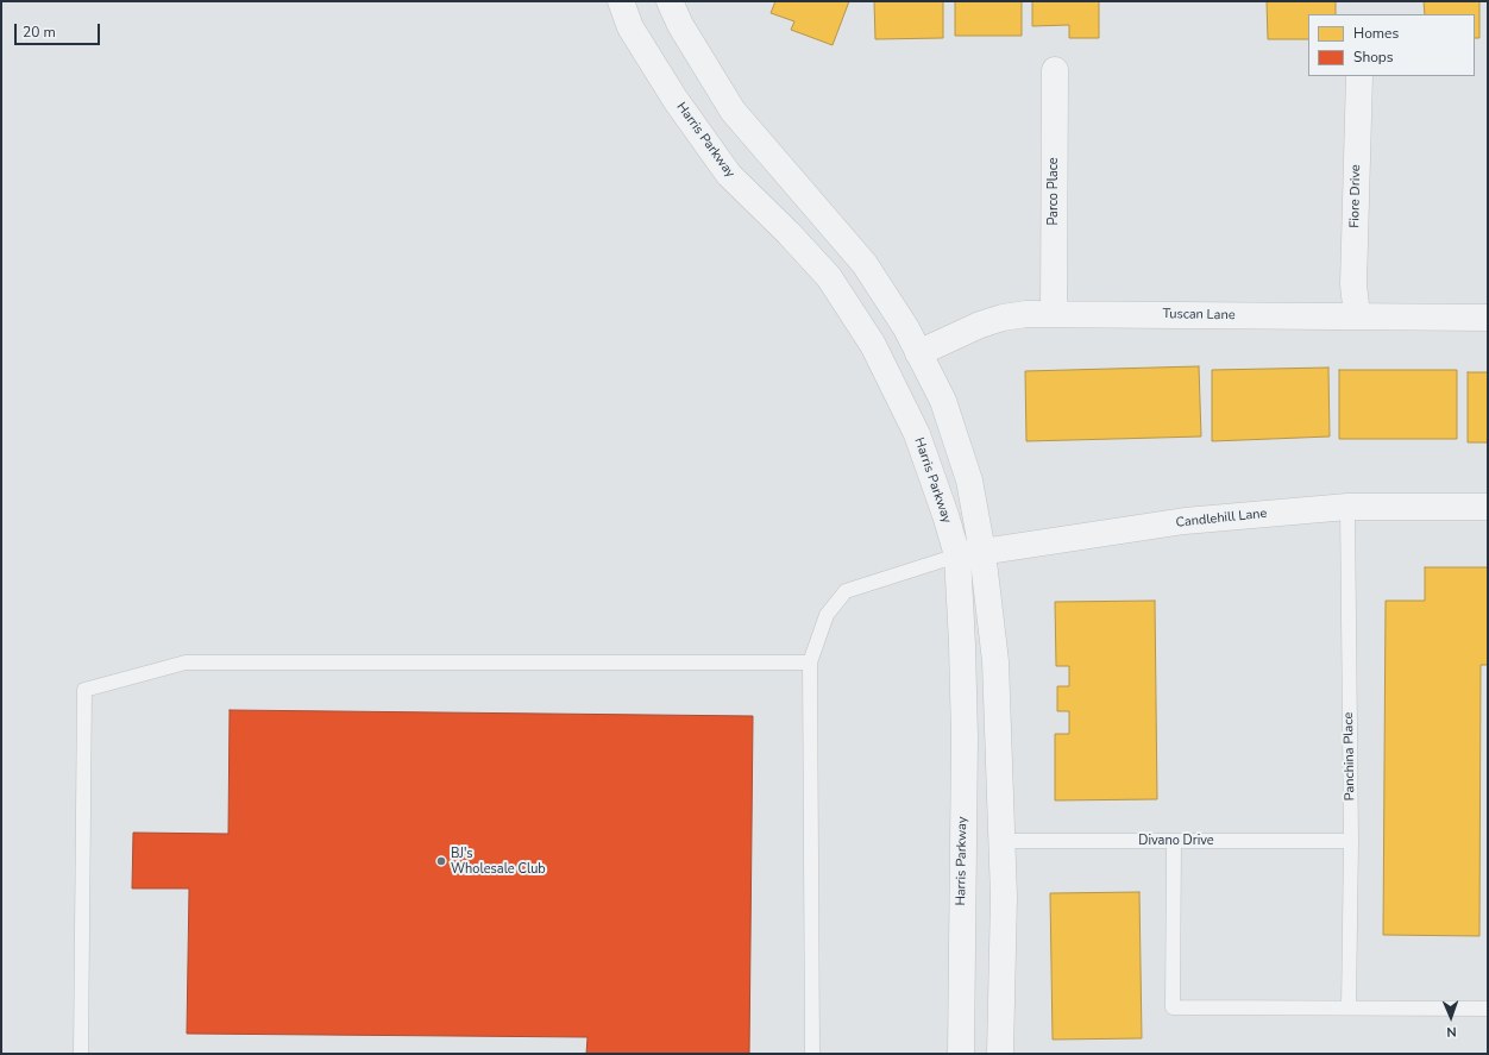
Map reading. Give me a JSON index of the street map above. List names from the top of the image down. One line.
{"streets":{"street":["Harris Parkway","Parco Place","Fiore Drive","Tuscan Lane","Candlehill Lane"],"lane":["Panchina Place","Divano Drive"]},"crossings":[["Harris Parkway","Candlehill Lane"],["Parco Place","Tuscan Lane"],["Fiore Drive","Tuscan Lane"],["Candlehill Lane","Panchina Place"],["Panchina Place","Divano Drive"]],"places":["BJ's Wholesale Club"],"legend":["Homes","Shops"],"scale_bar":"20 m","north":"bottom"}
